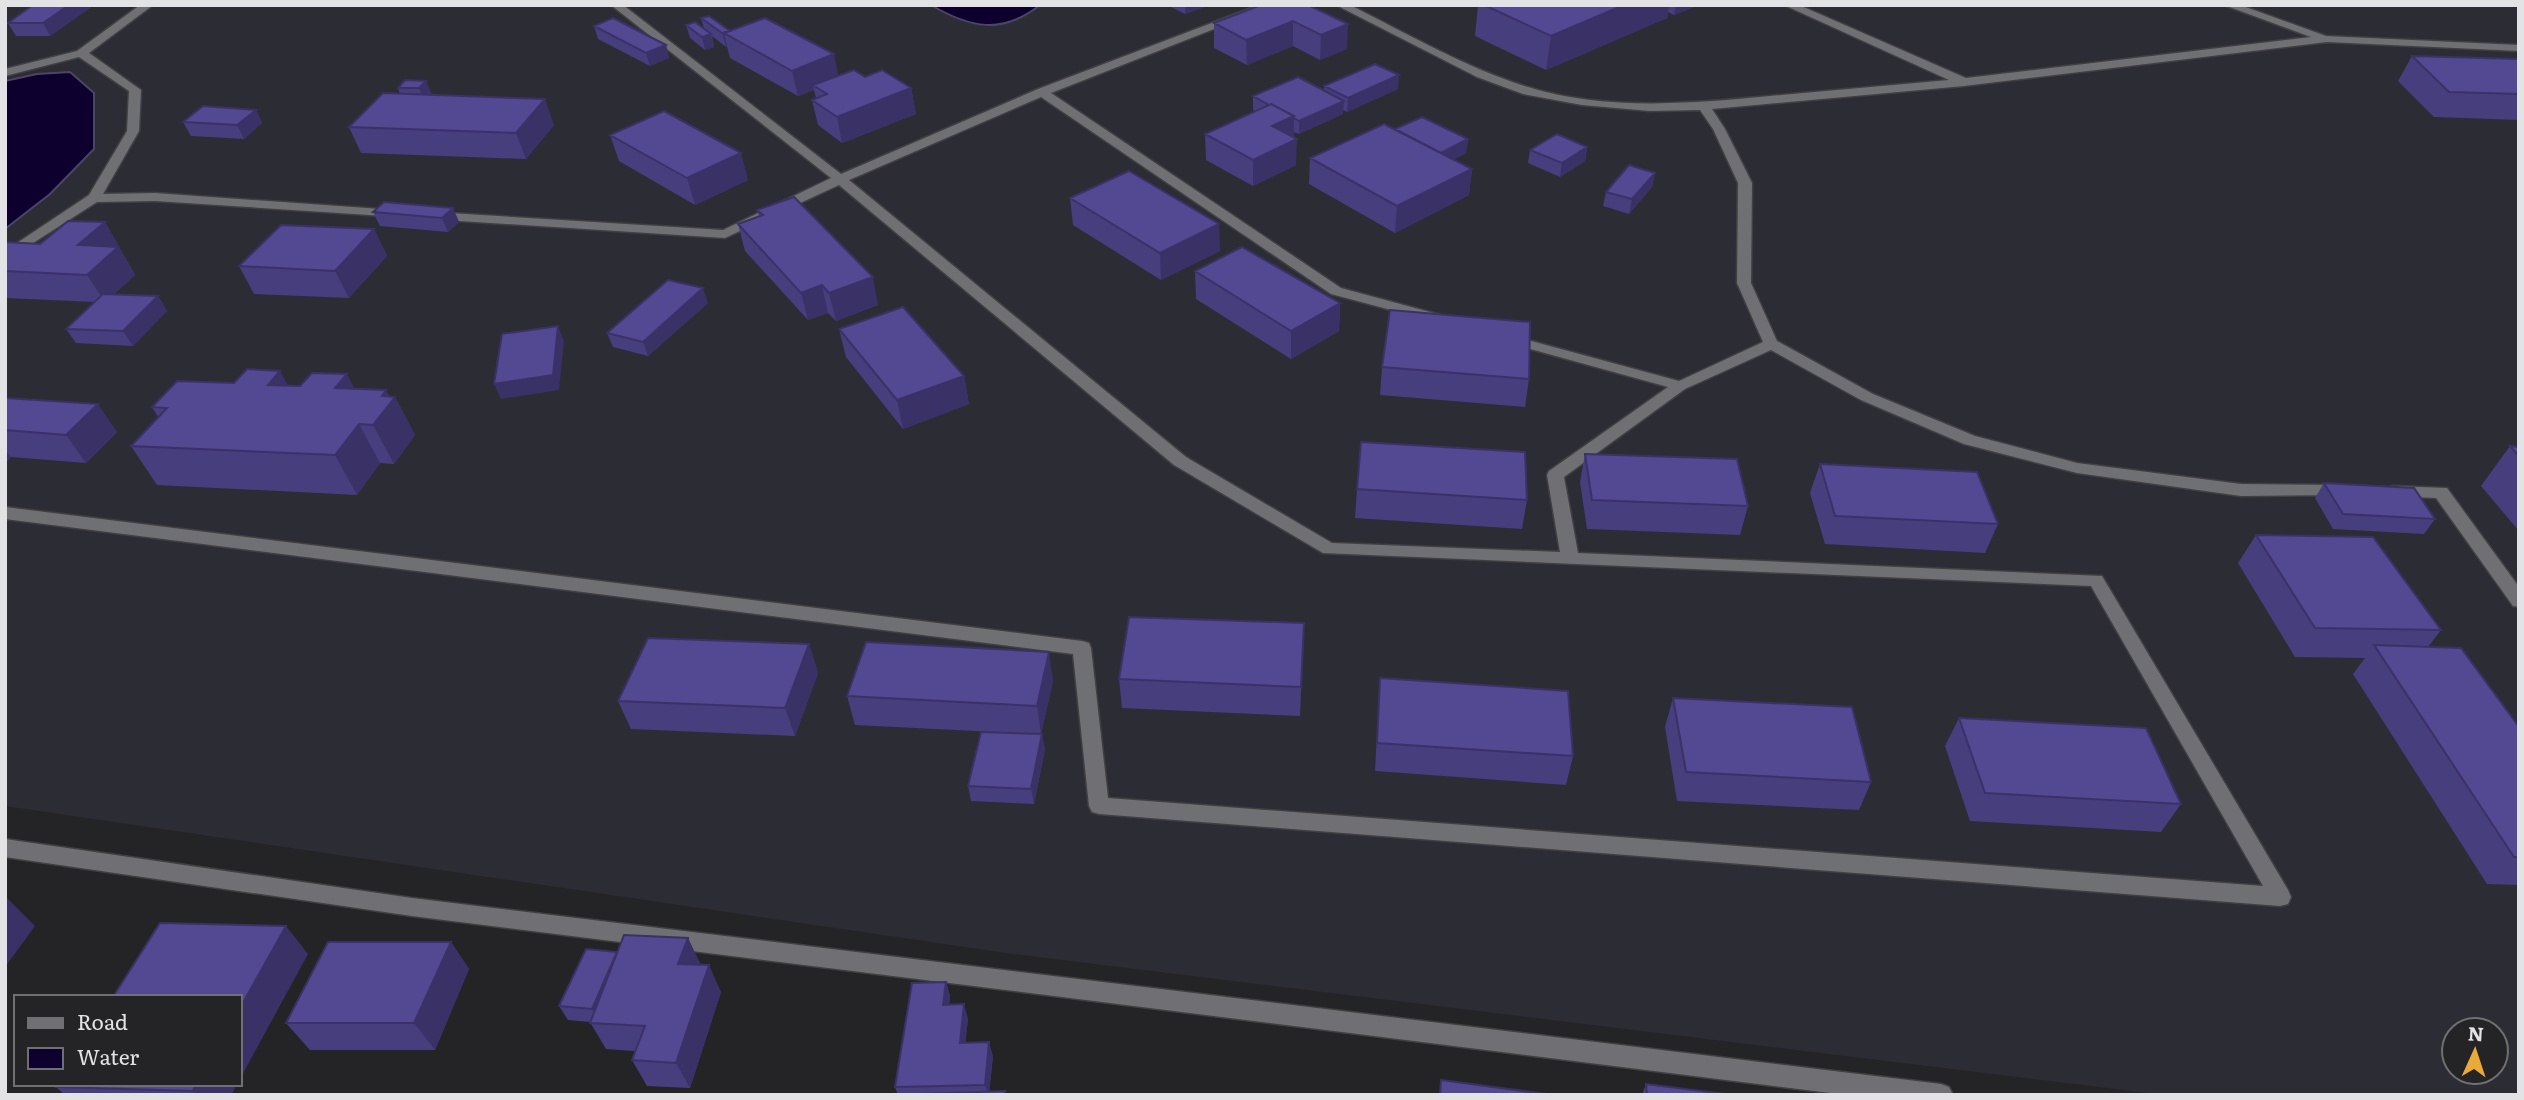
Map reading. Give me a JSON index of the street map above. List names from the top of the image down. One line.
{"legend":["Road","Water"],"north":"top"}
